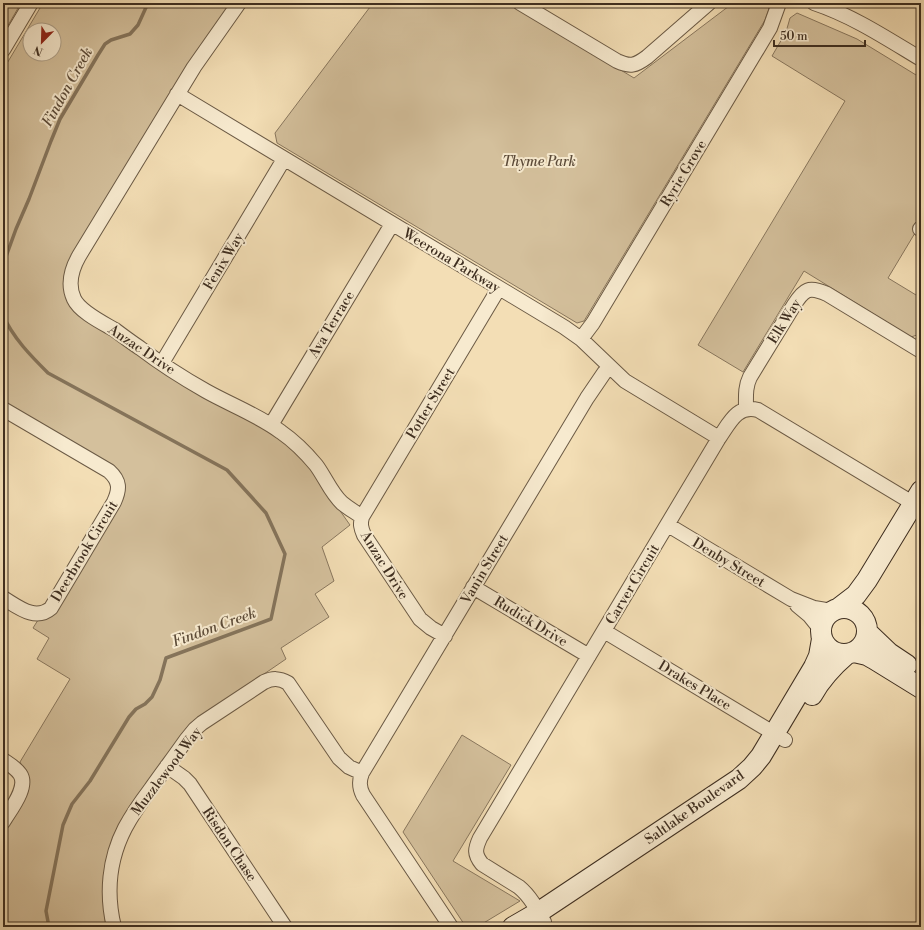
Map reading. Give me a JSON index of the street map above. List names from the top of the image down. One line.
{"streets":{"street":["Ryrie Grove","Weerona Parkway","Fenix Way","Elk Way","Ava Terrace","Anzac Drive","Potter Street","Deerbrook Circuit","Denby Street","Vanin Street","Carver Circuit","Rudick Drive","Drakes Place","Muzzlewood Way","Saltlake Boulevard","Risdon Chase"]},"crossings":[["Ryrie Grove","Weerona Parkway"],["Weerona Parkway","Fenix Way"],["Weerona Parkway","Ava Terrace"],["Weerona Parkway","Anzac Drive"],["Weerona Parkway","Potter Street"],["Weerona Parkway","Vanin Street"],["Weerona Parkway","Carver Circuit"],["Fenix Way","Anzac Drive"],["Elk Way","Carver Circuit"],["Ava Terrace","Anzac Drive"],["Anzac Drive","Potter Street"],["Anzac Drive","Vanin Street"],["Denby Street","Carver Circuit"],["Denby Street","Saltlake Boulevard"],["Vanin Street","Rudick Drive"],["Vanin Street","Muzzlewood Way"],["Carver Circuit","Rudick Drive"],["Carver Circuit","Drakes Place"],["Carver Circuit","Saltlake Boulevard"],["Drakes Place","Saltlake Boulevard"],["Muzzlewood Way","Risdon Chase"]],"water":["Findon Creek"],"parks":["Thyme Park"],"scale_bar":"50 m","north":"bottom left"}
